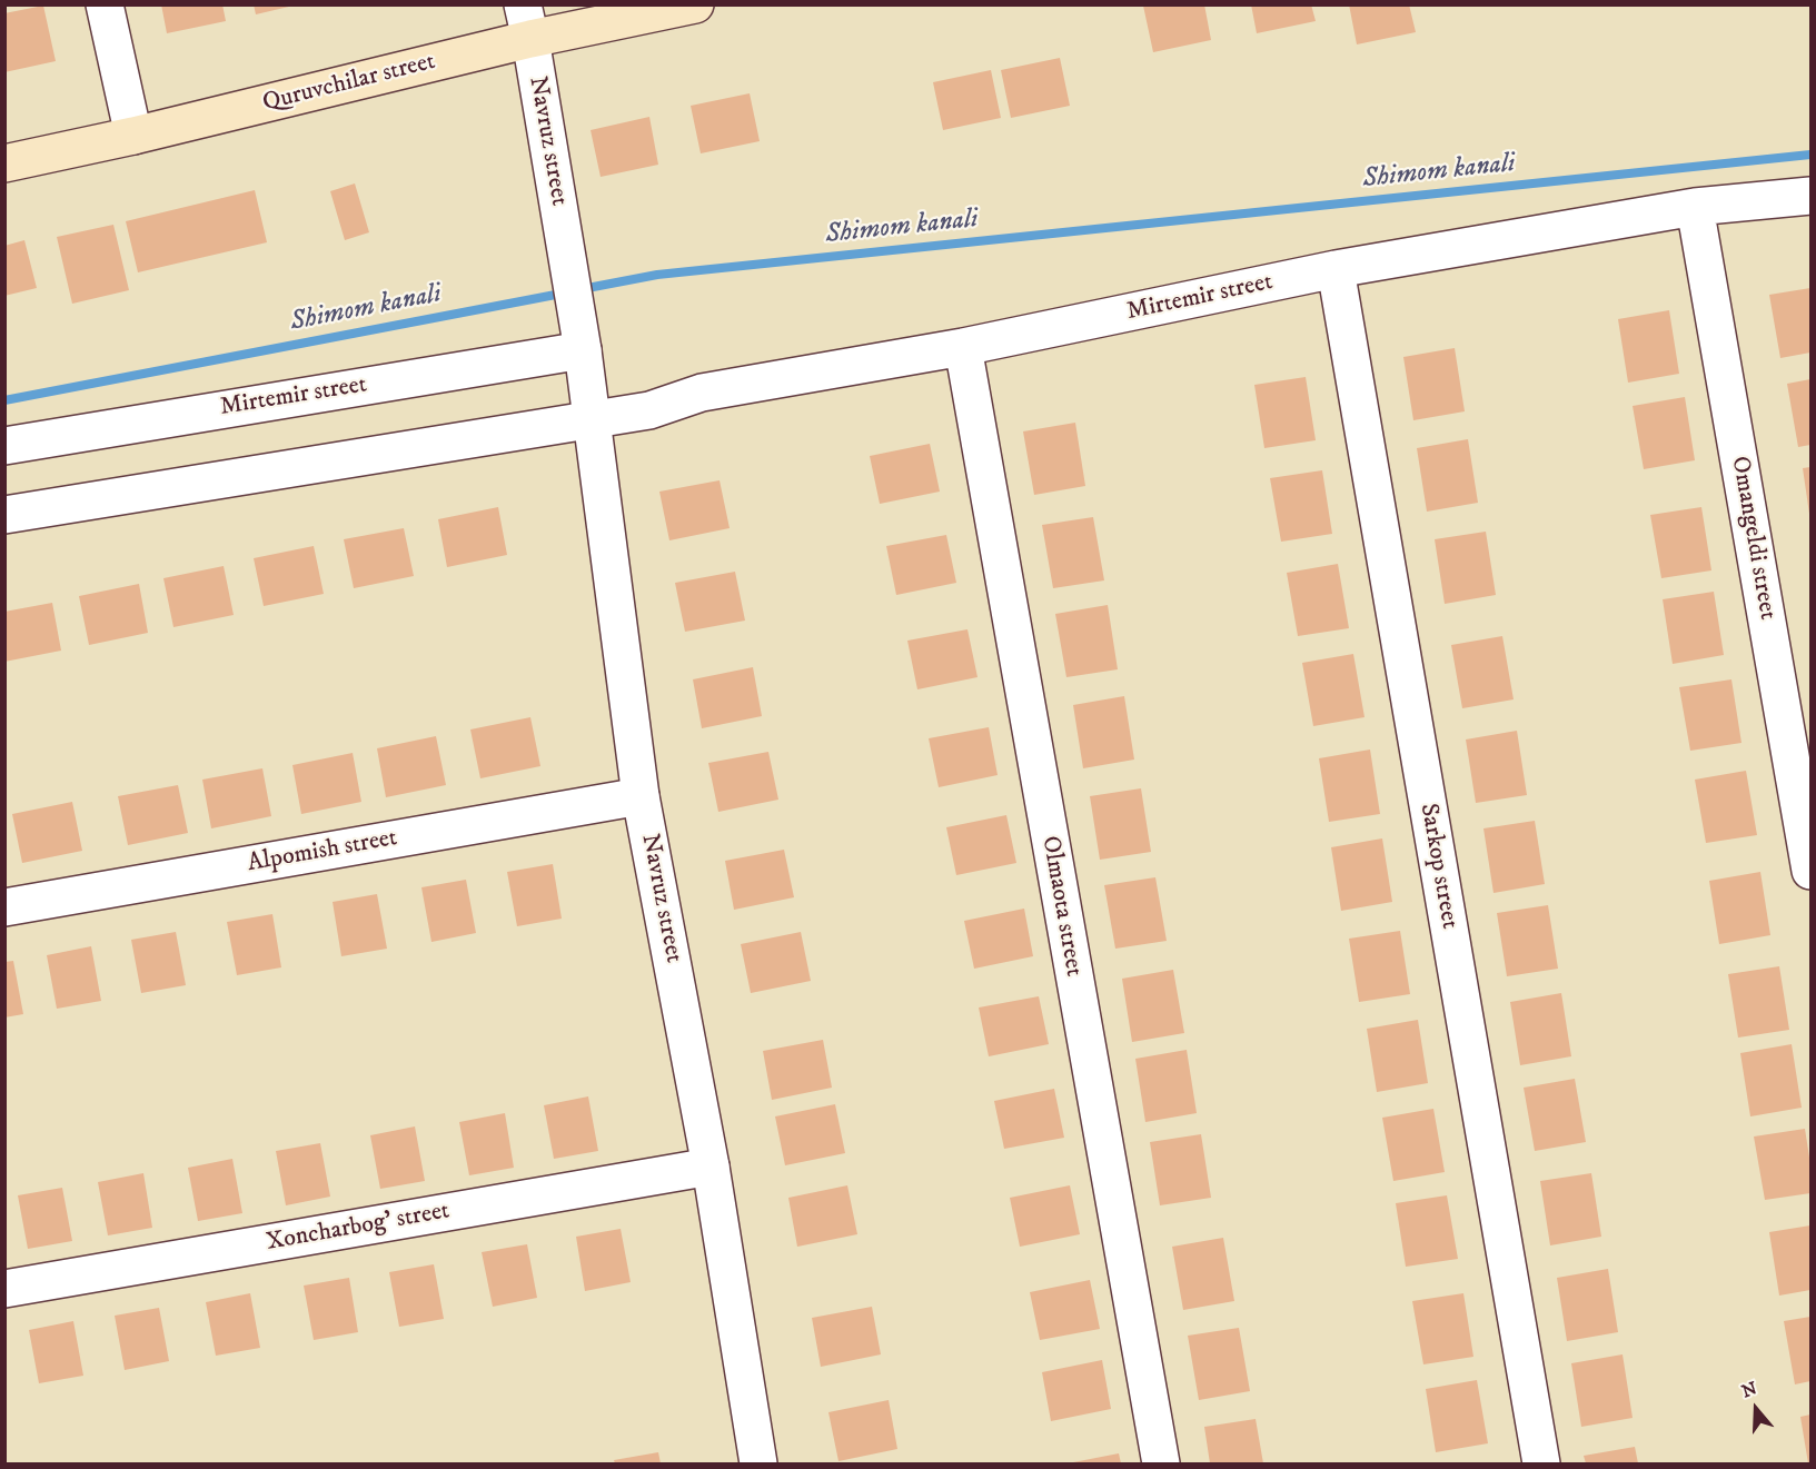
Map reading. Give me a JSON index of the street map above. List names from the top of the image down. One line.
{"streets":{"main road":["Quruvchilar street"],"street":["Navruz street","Mirtemir street","Omangeldi street","Alpomish street","Sarkop street","Olmaota street","Xoncharbog' street"]},"crossings":[["Quruvchilar street","Navruz street"],["Navruz street","Mirtemir street"],["Navruz street","Alpomish street"],["Navruz street","Xoncharbog' street"],["Mirtemir street","Omangeldi street"],["Mirtemir street","Sarkop street"],["Mirtemir street","Olmaota street"]],"water":["Shimom kanali"],"north":"top"}
